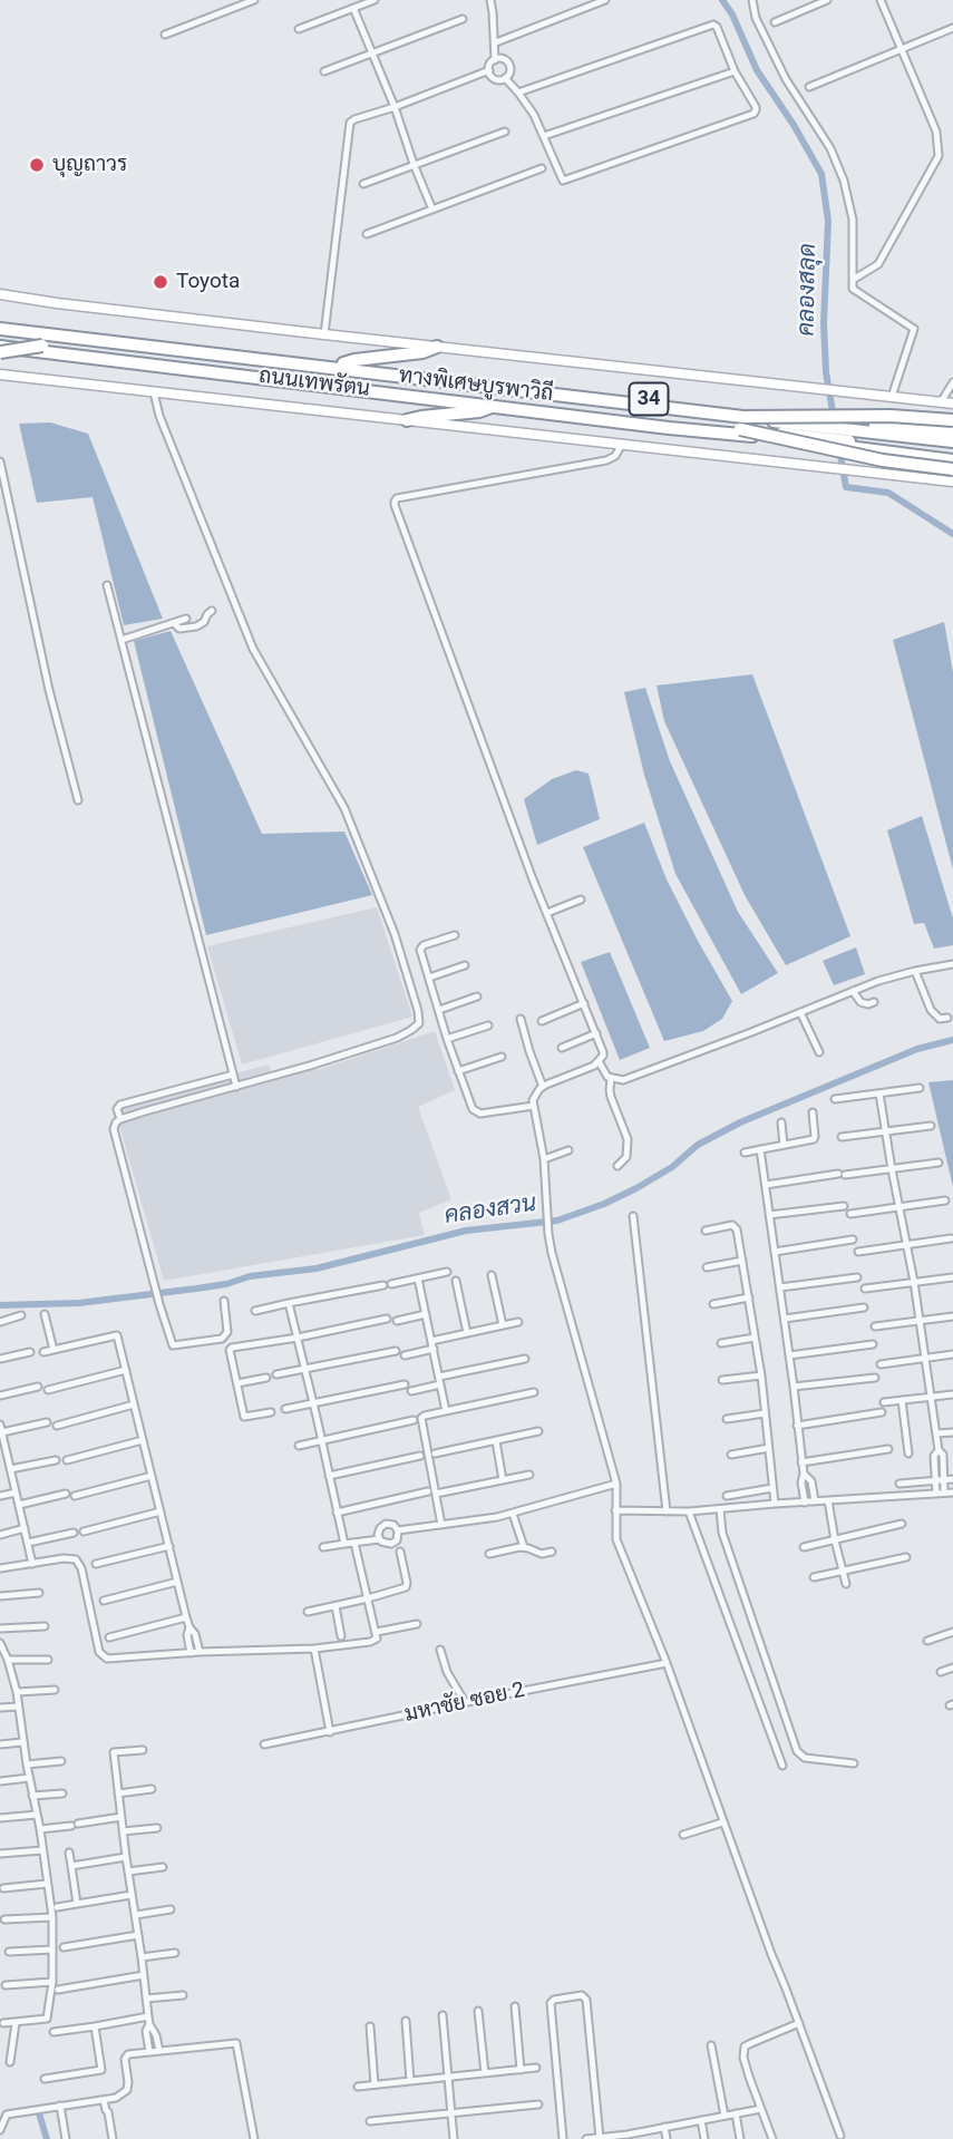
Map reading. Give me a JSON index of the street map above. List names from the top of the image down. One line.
{"streets":{"highway":["ถนนเทพรัตน","ทางพิเศษบูรพาวิถี","34"],"street":["มหาชัย ซอย 2"]},"crossings":[["ถนนเทพรัตน","ทางพิเศษบูรพาวิถี"]],"water":["คลองสลุด","คลองสวน"],"places":["บุญถาวร","Toyota"]}
